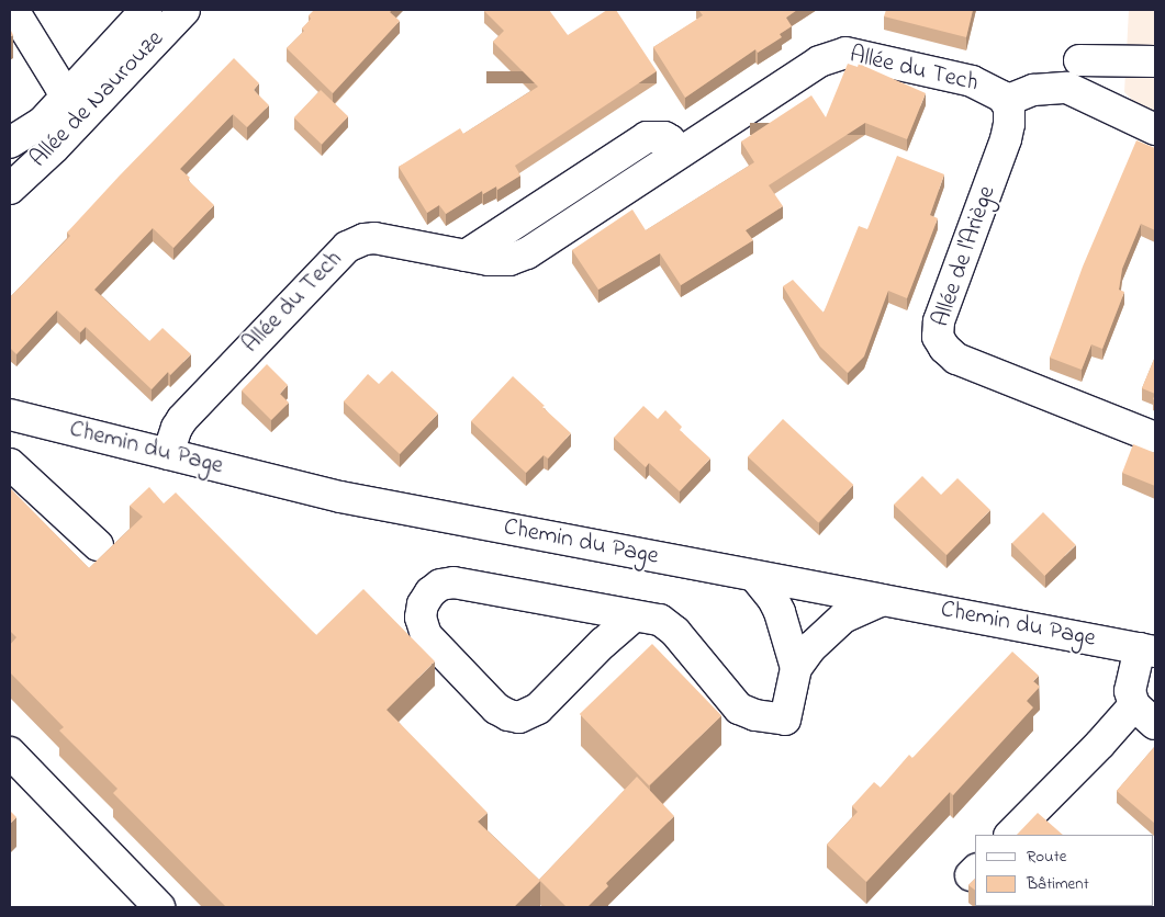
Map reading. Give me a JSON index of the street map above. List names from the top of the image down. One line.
{"streets":{"street":["Allée du Tech","Allée de Naurouze","Allée de l'Ariège","Chemin du Page"]},"crossings":[["Allée du Tech","Allée de l'Ariège"],["Allée du Tech","Chemin du Page"]],"legend":["Route","Bâtiment"]}
